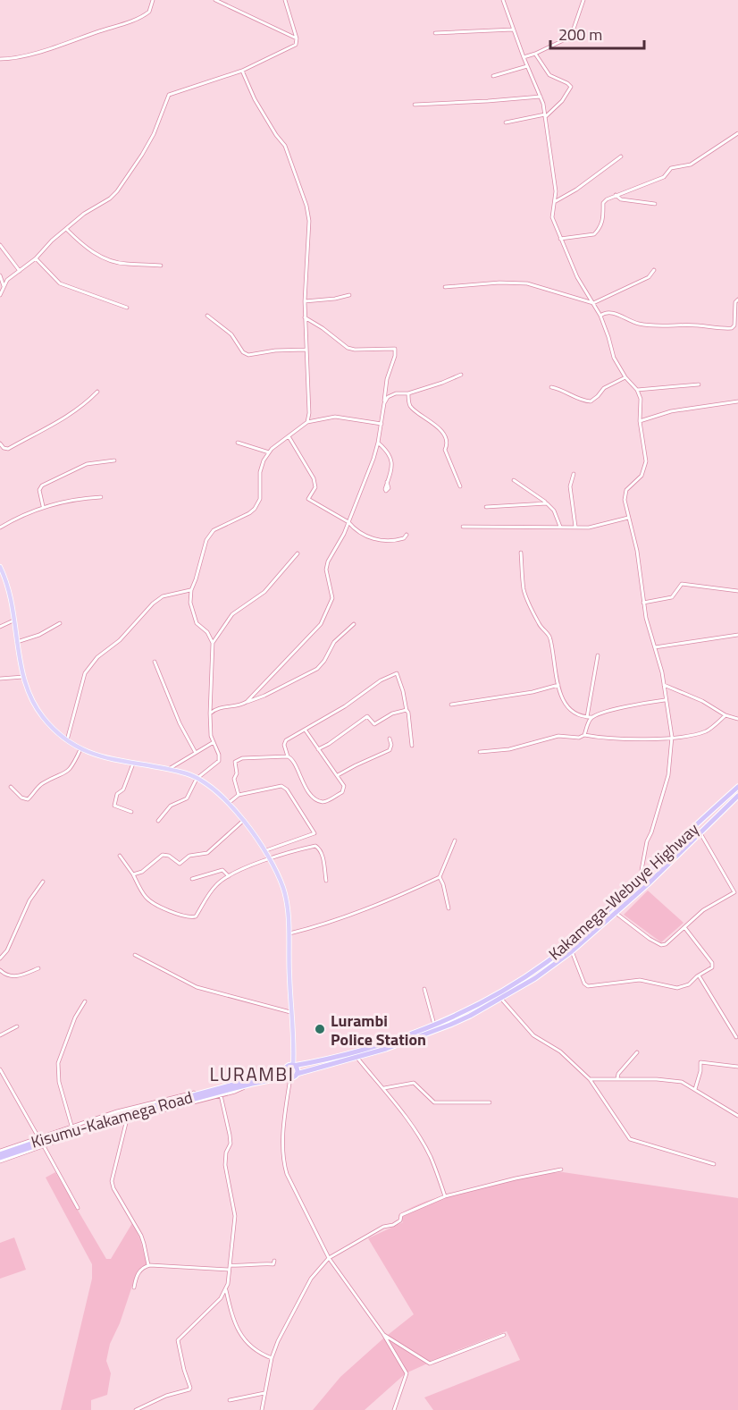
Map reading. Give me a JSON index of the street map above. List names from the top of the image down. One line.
{"streets":{"highway":["Kakamega-Webuye Highway","Kisumu-Kakamega Road"]},"crossings":[["Kakamega-Webuye Highway","Kisumu-Kakamega Road"]],"districts":["LURAMBI"],"places":["Lurambi Police Station"],"scale_bar":"200 m"}
